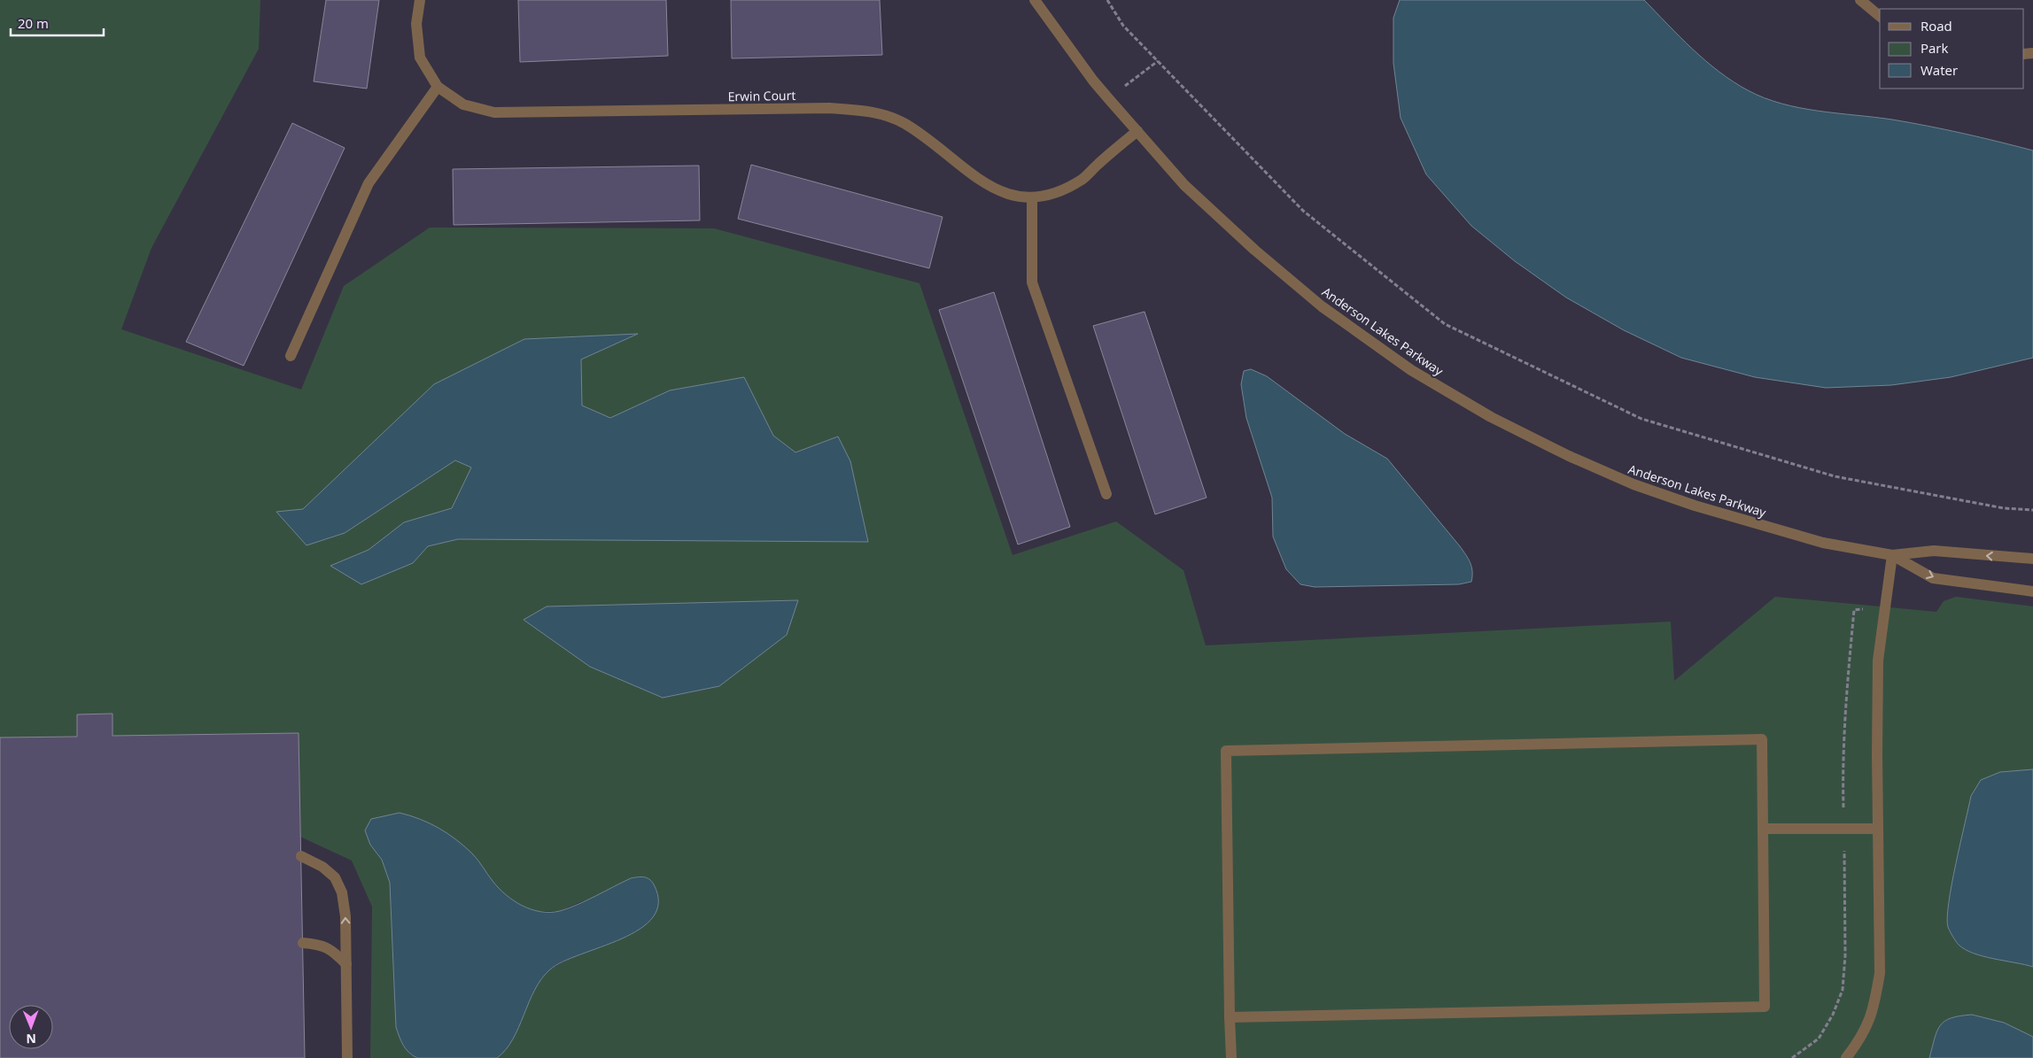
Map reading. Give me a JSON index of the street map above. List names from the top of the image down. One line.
{"streets":{"street":["Erwin Court","Anderson Lakes Parkway"]},"crossings":[["Erwin Court","Anderson Lakes Parkway"]],"legend":["Road","Park","Water"],"scale_bar":"20 m","north":"bottom"}
